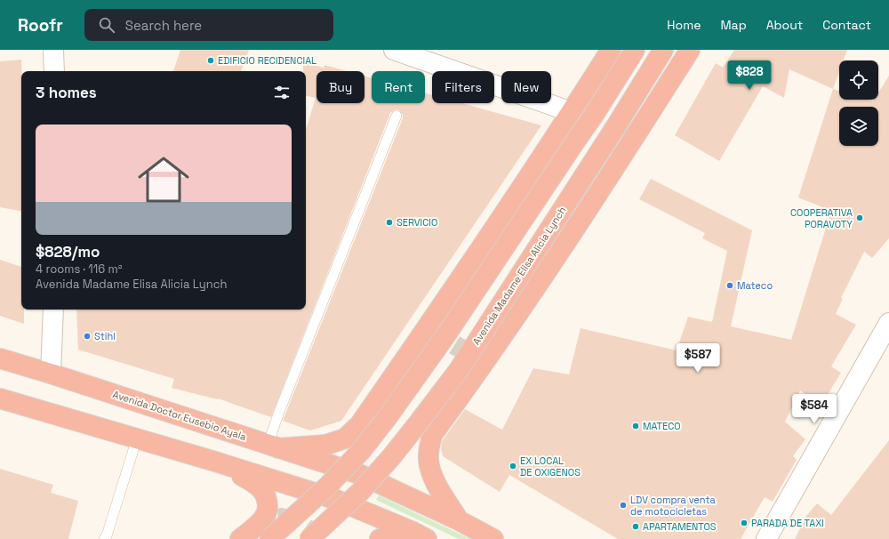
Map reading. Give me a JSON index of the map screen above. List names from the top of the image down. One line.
{"streets":{"highway":["Avenida Madame Elisa Alicia Lynch","Avenida Doctor Eusebio Ayala"]},"crossings":[["Avenida Madame Elisa Alicia Lynch","Avenida Doctor Eusebio Ayala"]],"places":["EDIFICIO RECIDENCIAL","COOPERATIVA PORAVOTY","SERVICIO","Mateco","Stihl","MATECO","EX LOCAL DE OXIGENOS","LDV compra venta de motocicletas","PARADA DE TAXI","APARTAMENTOS"],"page":{"header":"Roofr","search":"Search here","nav":["Home","Map","About","Contact"],"price":["$828","$587","$584"],"chip":["Buy","Rent","Filters","New"],"heading":"3 homes","list":[{"name":"$828/mo","note":"4 rooms · 116 m² · Avenida Madame Elisa Alicia Lynch"}]}}
